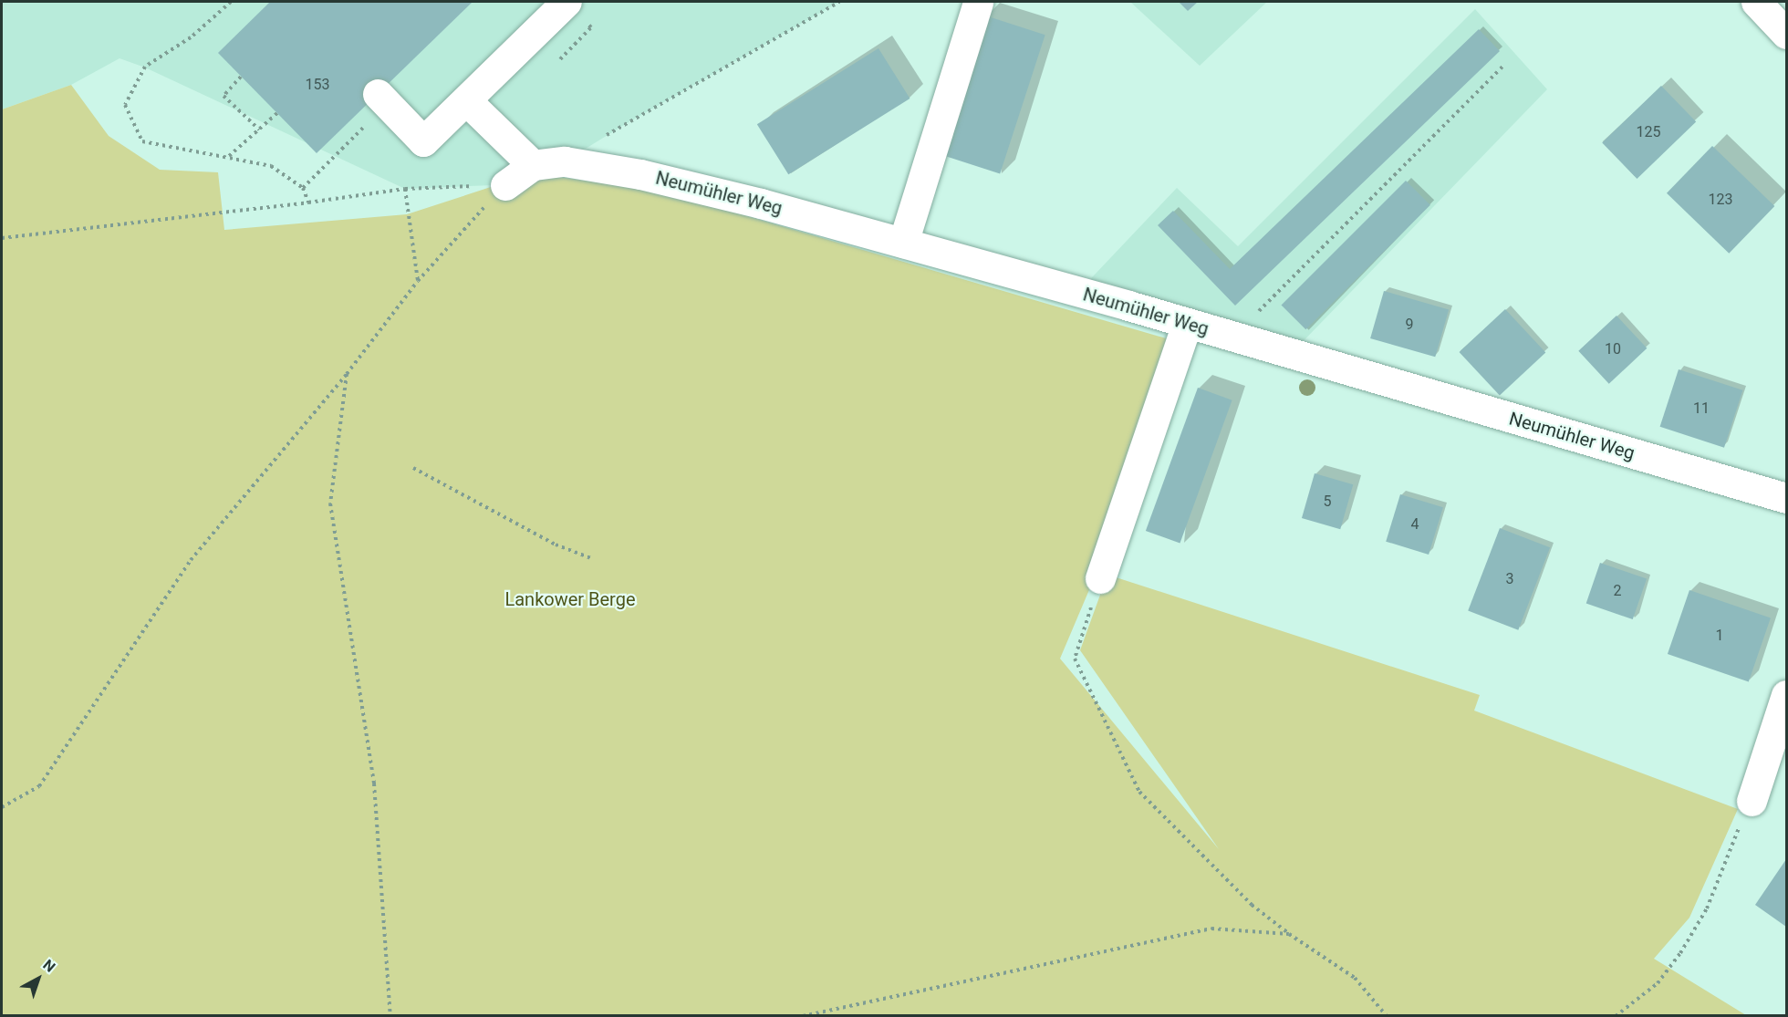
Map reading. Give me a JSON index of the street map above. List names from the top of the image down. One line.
{"streets":{"street":["Neumühler Weg"]},"parks":["Lankower Berge"],"house_numbers":["153","125","123","9","10","11","5","4","3","2","1"],"north":"top right"}
